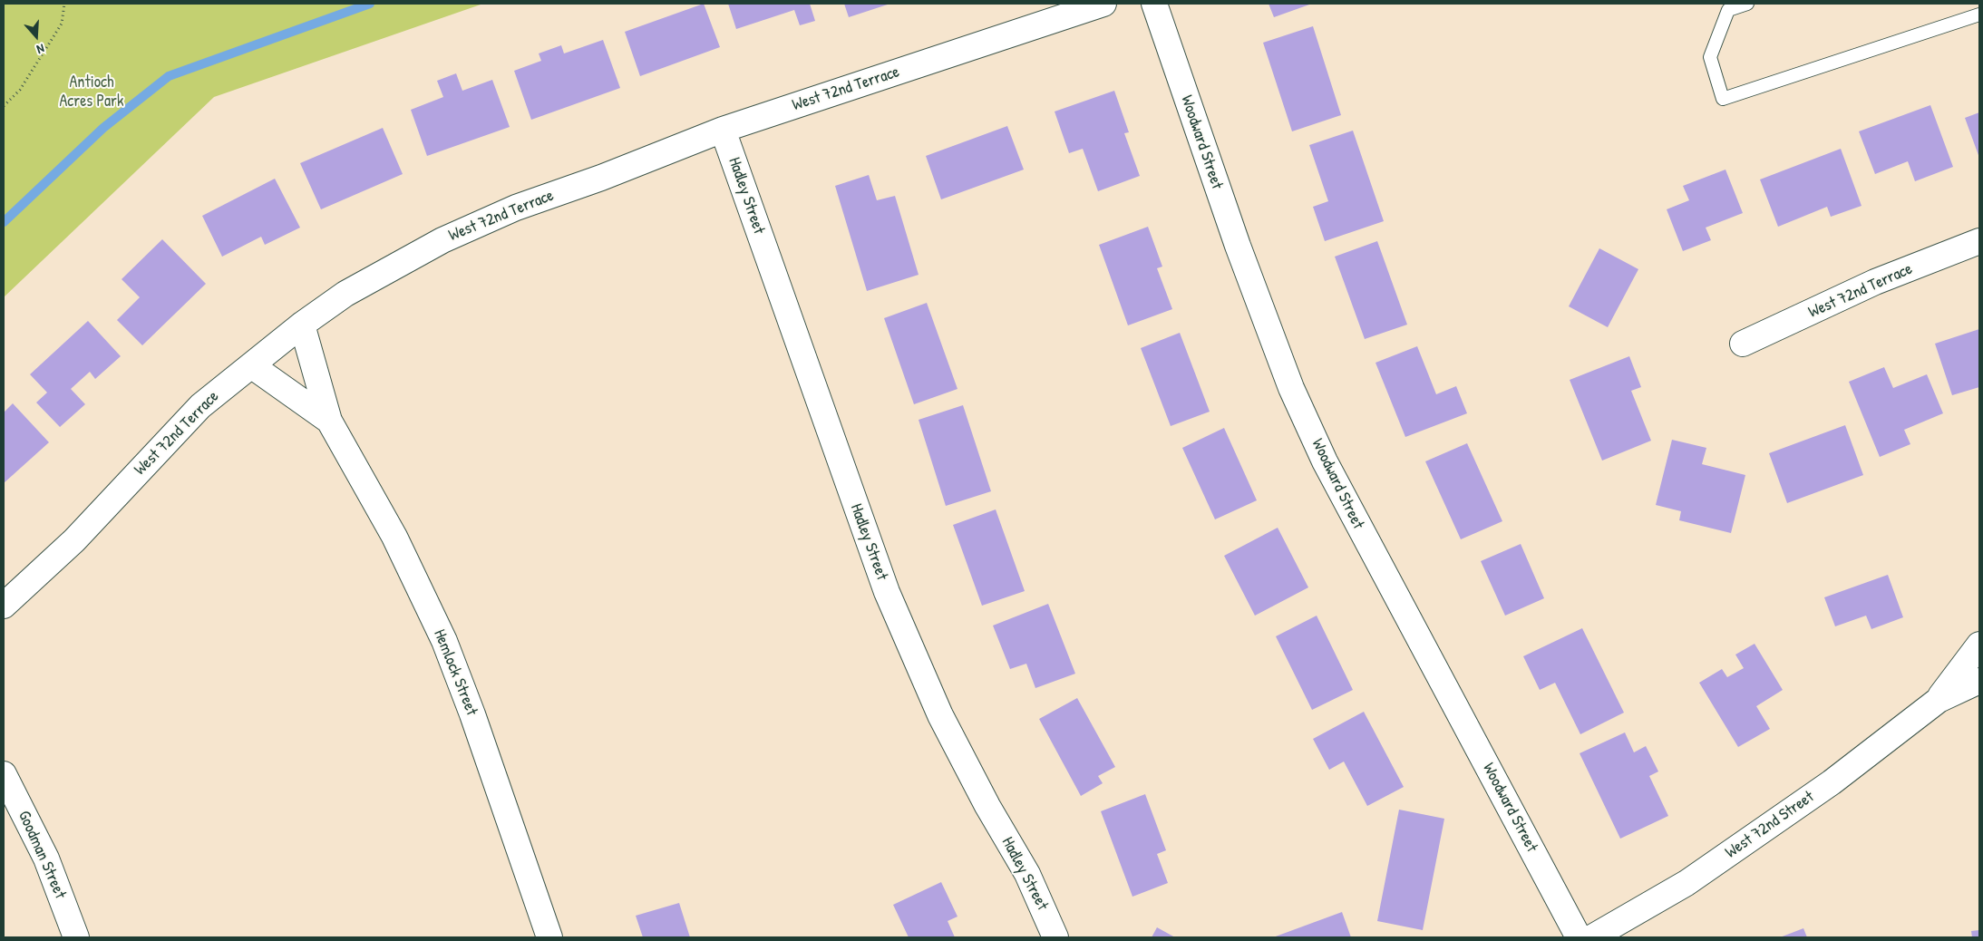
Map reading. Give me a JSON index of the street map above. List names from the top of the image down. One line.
{"streets":{"street":["West 72nd Terrace","Woodward Street","Hadley Street","Hemlock Street","West 72nd Street","Goodman Street"]},"crossings":[["West 72nd Terrace","Hadley Street"],["West 72nd Terrace","Hemlock Street"]],"parks":["Antioch Acres Park"],"north":"bottom"}
